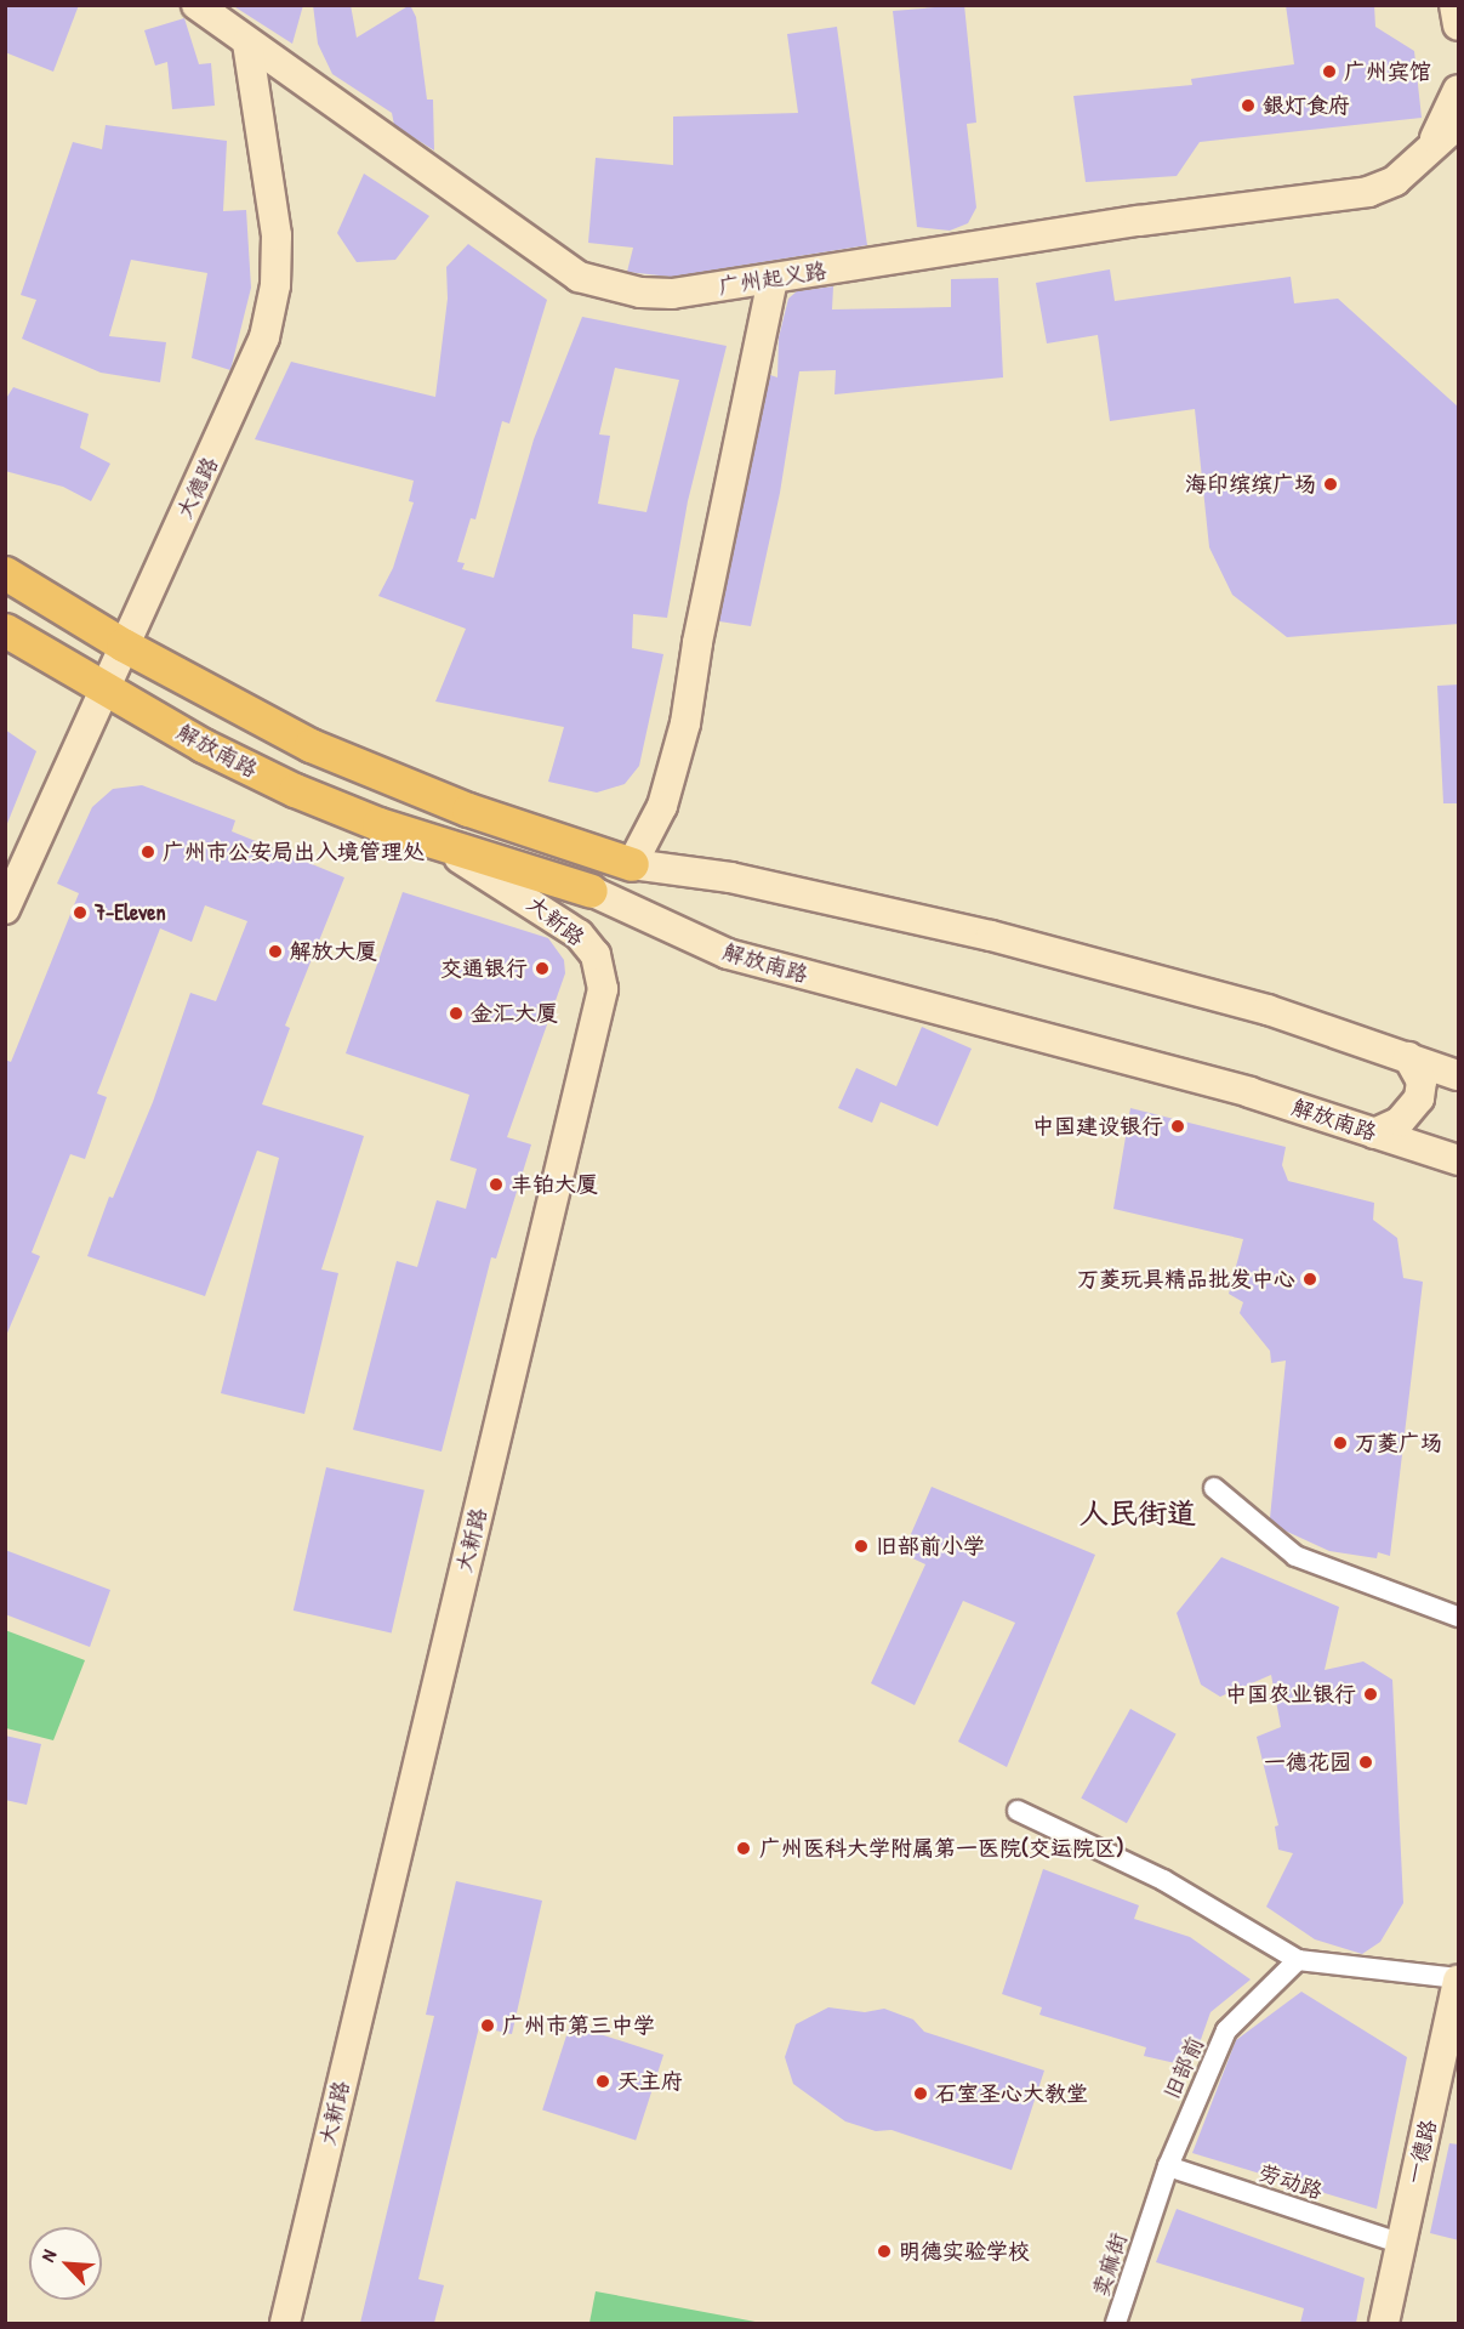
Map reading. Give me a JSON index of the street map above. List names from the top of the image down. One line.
{"streets":{"main road":["广州起义路","大德路","解放南路","大新路","一德路"],"street":["旧部前","劳动路","卖麻街"]},"crossings":[["广州起义路","大德路"],["大德路","解放南路"],["解放南路","大新路"],["旧部前","劳动路"],["旧部前","卖麻街"],["一德路","劳动路"]],"districts":["人民街道"],"places":["广州宾馆","銀灯食府","海印缤缤广场","广州市公安局出入境管理处","7-Eleven","解放大厦","交通银行","金汇大厦","中国建设银行","丰铂大厦","万菱玩具精品批发中心","万菱广场","旧部前小学","中国农业银行","一德花园","广州医科大学附属第一医院(交运院区)","广州市第三中学","天主府","石室圣心大教堂","明德实验学校"],"north":"top left"}
